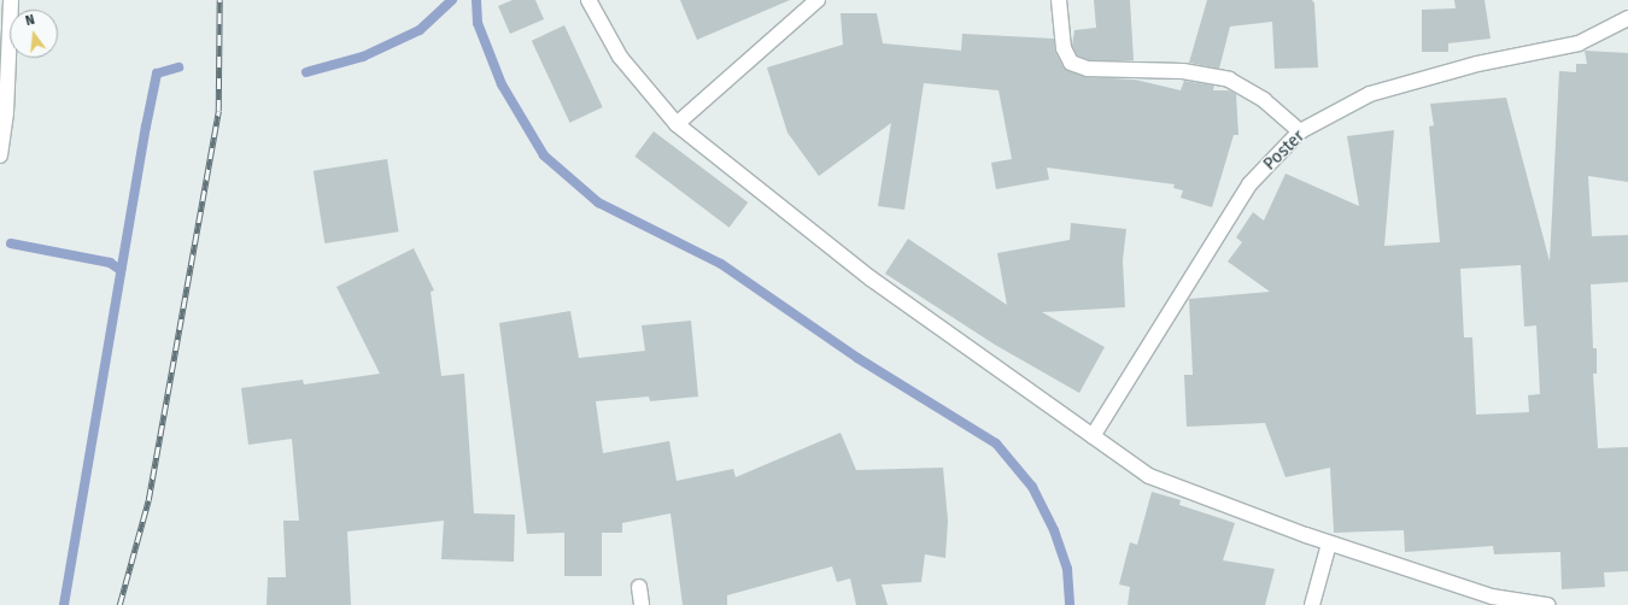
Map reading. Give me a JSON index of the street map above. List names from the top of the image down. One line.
{"streets":{"street":["Poster"]},"north":"top"}
